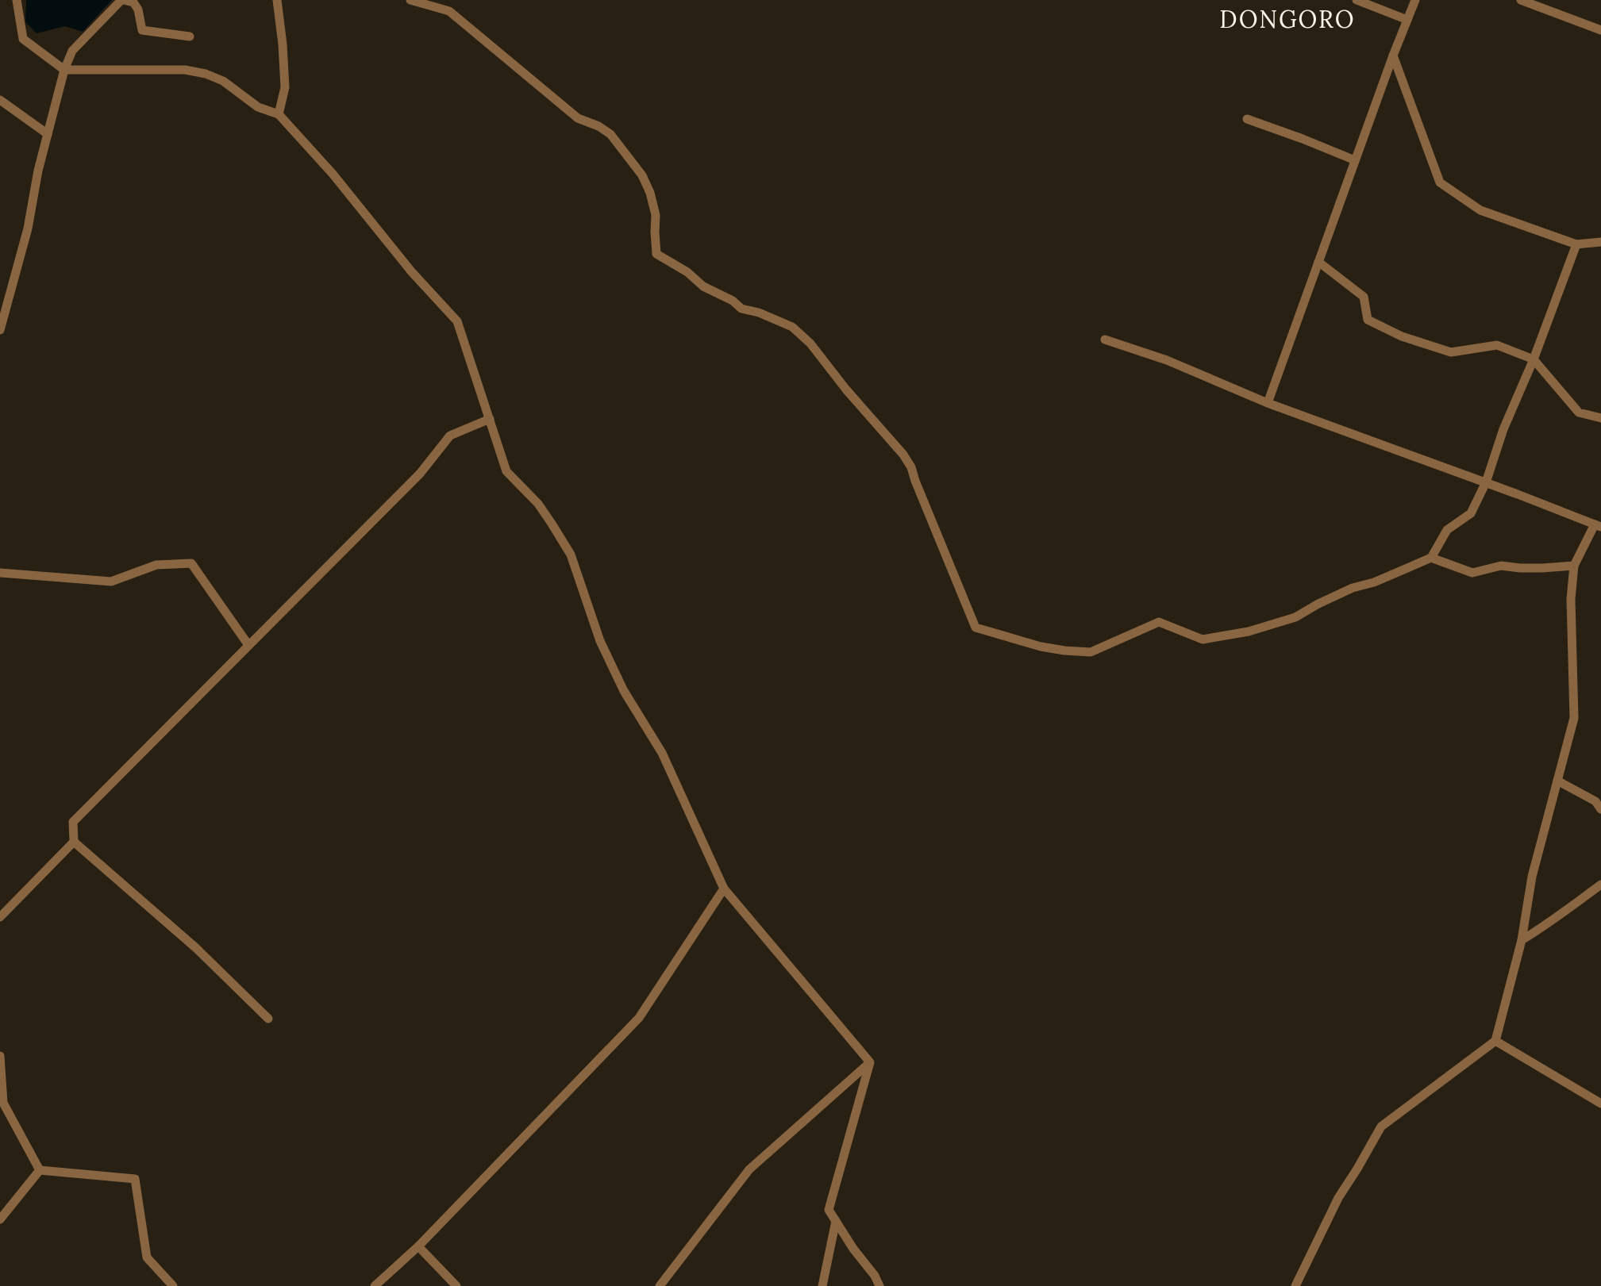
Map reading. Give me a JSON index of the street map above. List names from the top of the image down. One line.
{"districts":["DONGORO"]}
